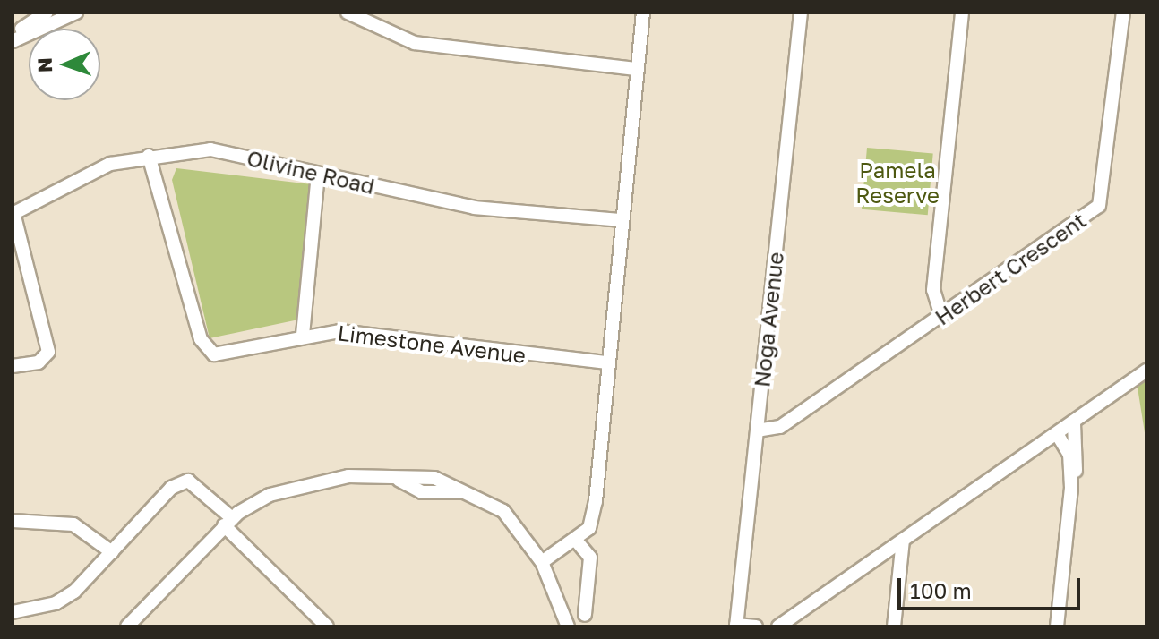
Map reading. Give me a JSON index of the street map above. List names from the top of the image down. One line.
{"streets":{"street":["Olivine Road","Herbert Crescent","Noga Avenue","Limestone Avenue"]},"crossings":[["Olivine Road","Limestone Avenue"],["Herbert Crescent","Noga Avenue"]],"parks":["Pamela Reserve"],"scale_bar":"100 m","north":"left"}
